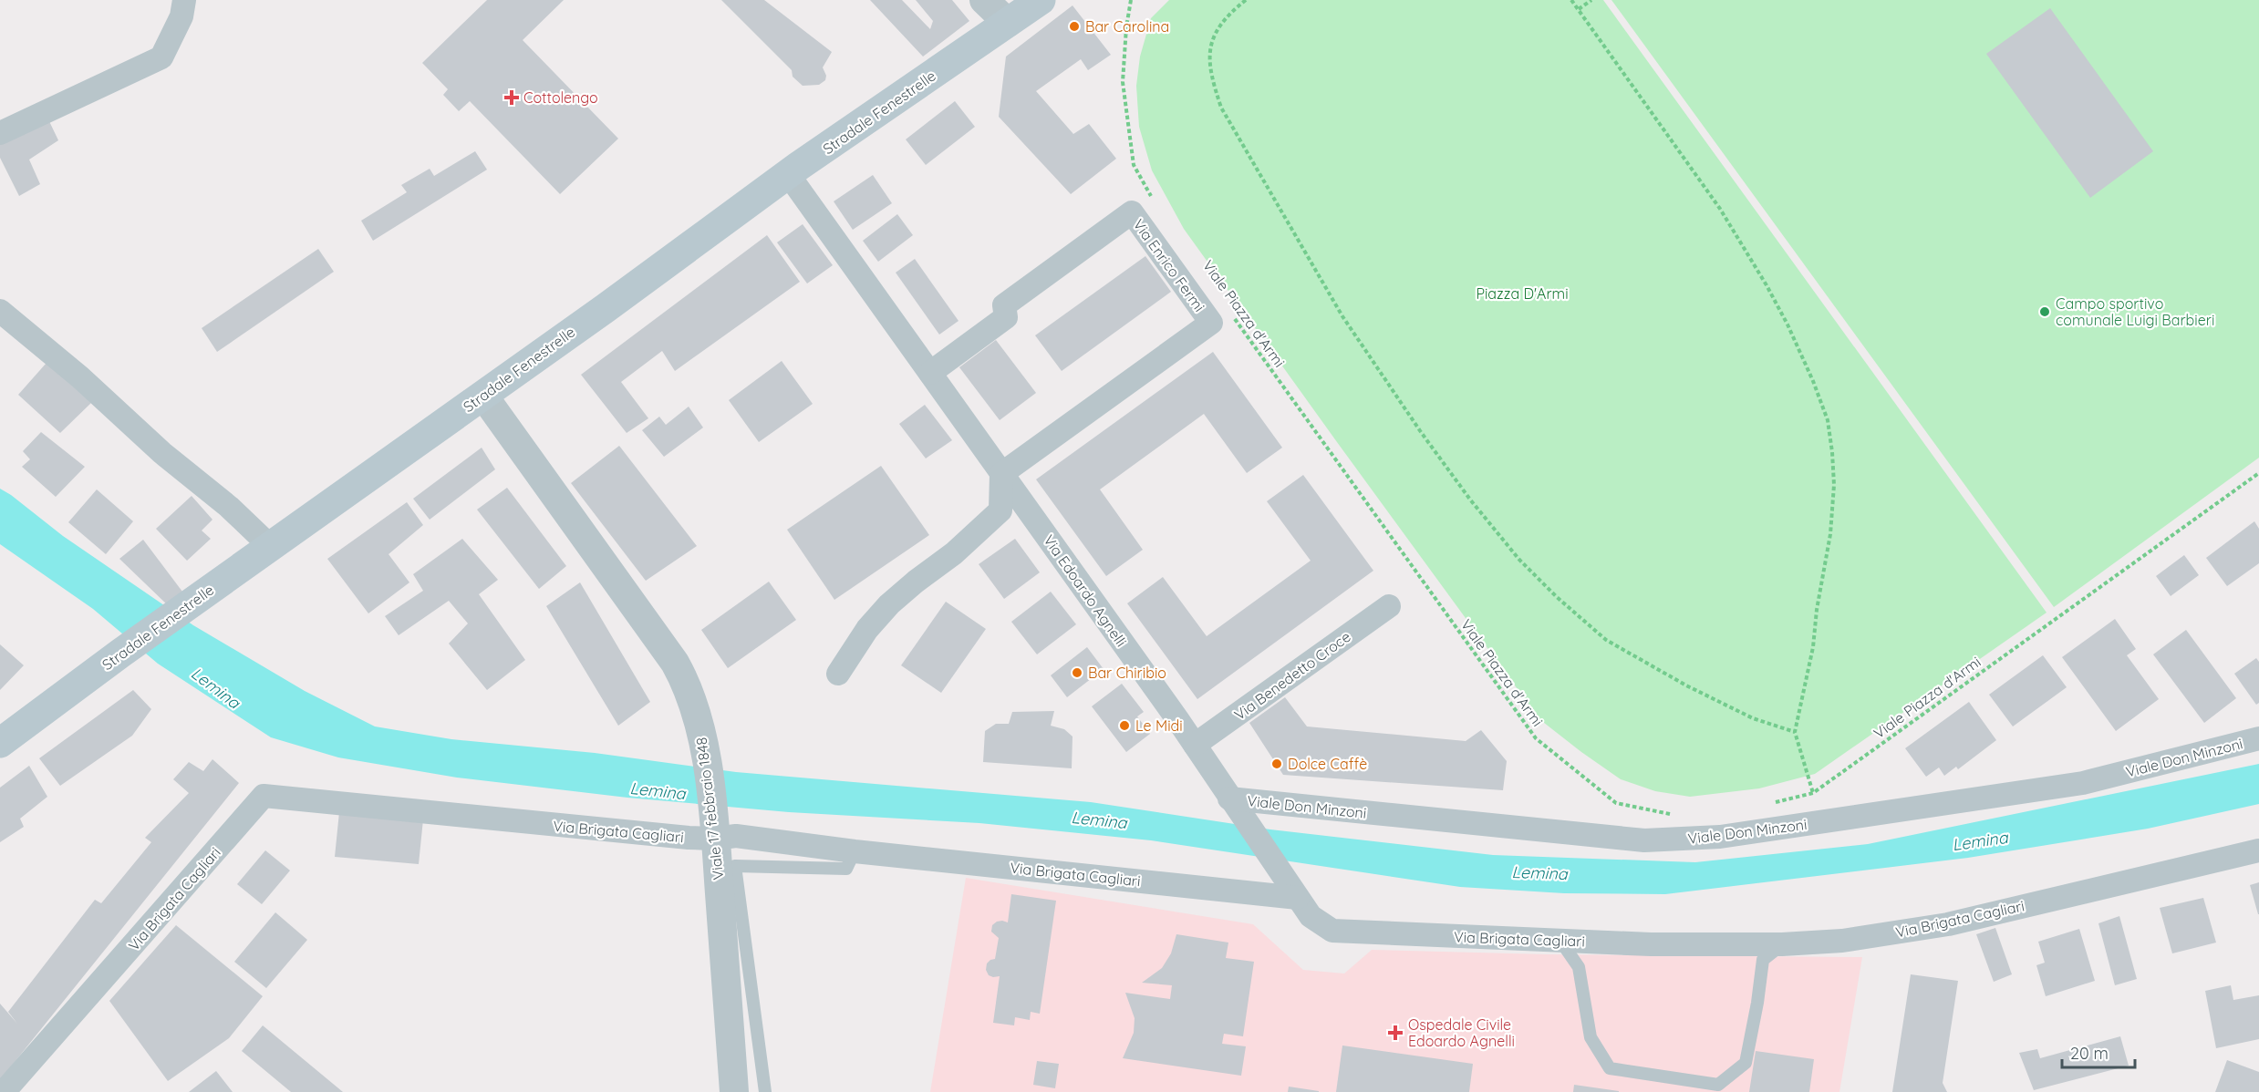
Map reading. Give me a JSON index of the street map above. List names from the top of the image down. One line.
{"streets":{"main road":["Stradale Fenestrelle"],"street":["Via Enrico Fermi","Via Edoardo Agnelli","Via Benedetto Croce","Viale Don Minzoni","Viale 17 febbraio 1848","Via Brigata Cagliari"],"path":["Viale Piazza d'Armi"]},"crossings":[["Stradale Fenestrelle","Via Edoardo Agnelli"],["Stradale Fenestrelle","Viale 17 febbraio 1848"],["Via Enrico Fermi","Viale Piazza d'Armi"],["Via Enrico Fermi","Via Edoardo Agnelli"],["Via Edoardo Agnelli","Via Benedetto Croce"],["Via Edoardo Agnelli","Viale Don Minzoni"],["Via Edoardo Agnelli","Via Brigata Cagliari"],["Viale 17 febbraio 1848","Via Brigata Cagliari"]],"water":["Lemina"],"parks":["Piazza D'Armi"],"places":{"other":["Bar Carolina","Campo sportivo comunale Luigi Barbieri","Bar Chiribio","Le Midi","Dolce Caffè"],"health":["Cottolengo","Ospedale Civile Edoardo Agnelli"]},"scale_bar":"20 m"}
